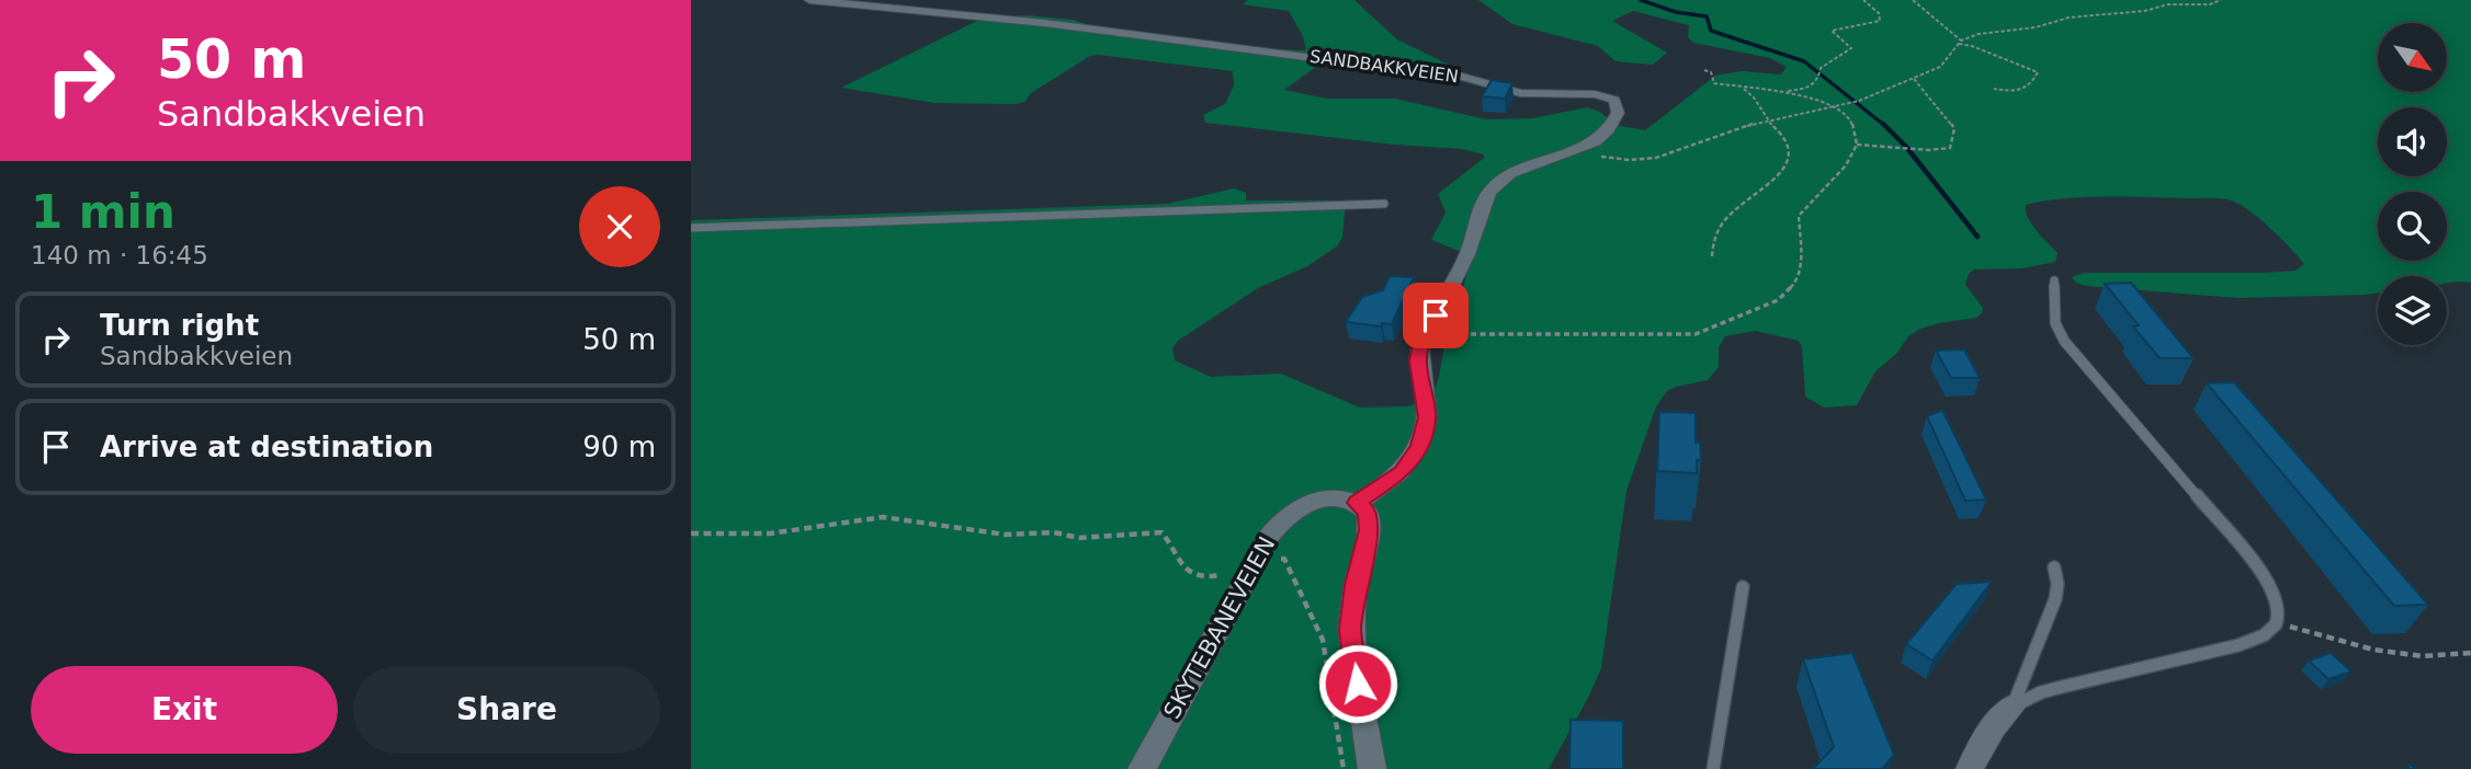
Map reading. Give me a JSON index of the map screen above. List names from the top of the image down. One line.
{"streets":{"street":["SANDBAKKVEIEN","SKYTEBANEVEIEN"]},"crossings":[["SANDBAKKVEIEN","SKYTEBANEVEIEN"]],"north":"bottom right","page":{"turn":["50 m","Sandbakkveien"],"heading":["1 min","140 m · 16:45"],"list":[{"name":"Turn right","note":"Sandbakkveien","value":"50 m"},{"name":"Arrive at destination","value":"90 m"}],"buttons":["Exit","Share"]}}
